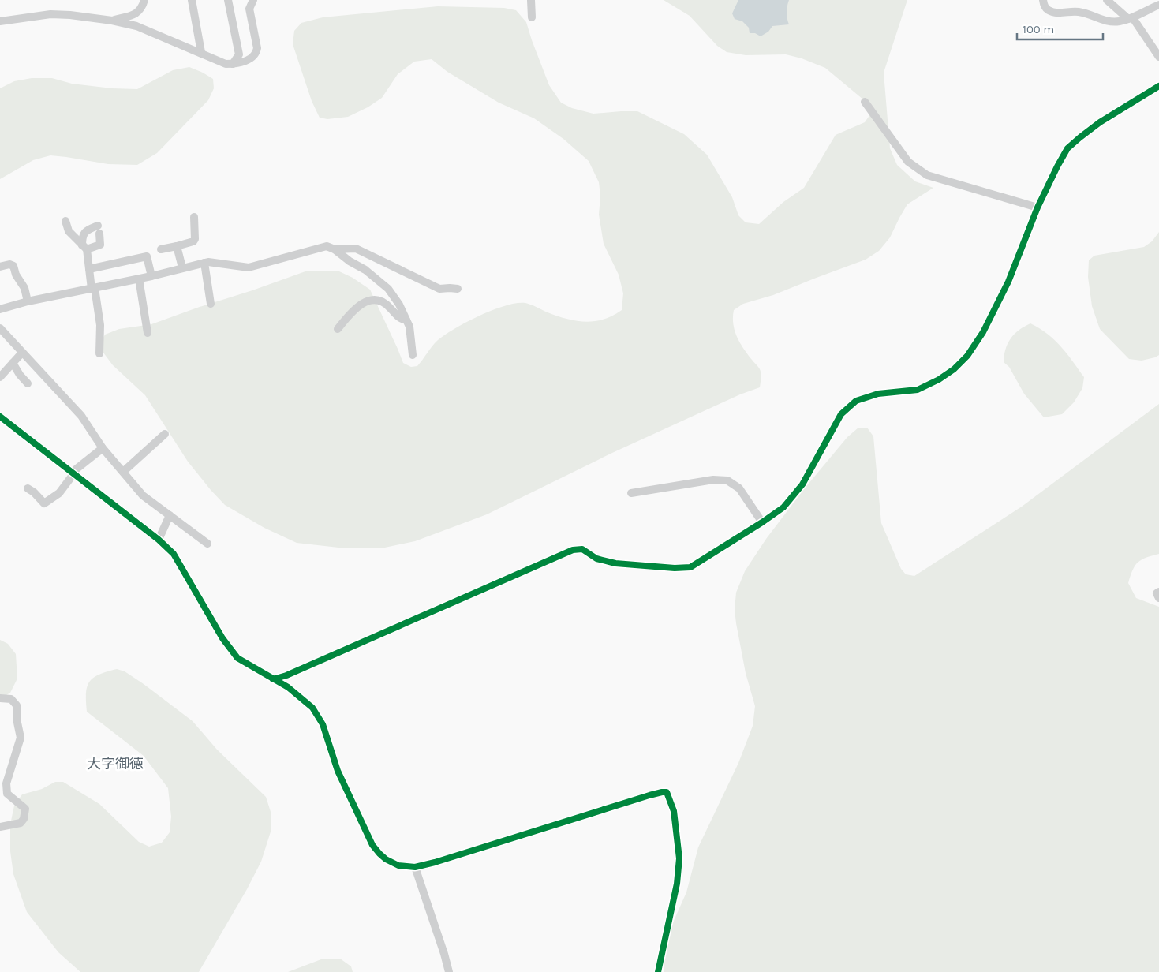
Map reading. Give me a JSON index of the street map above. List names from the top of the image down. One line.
{"districts":["大字御徳"],"scale_bar":"100 m"}
